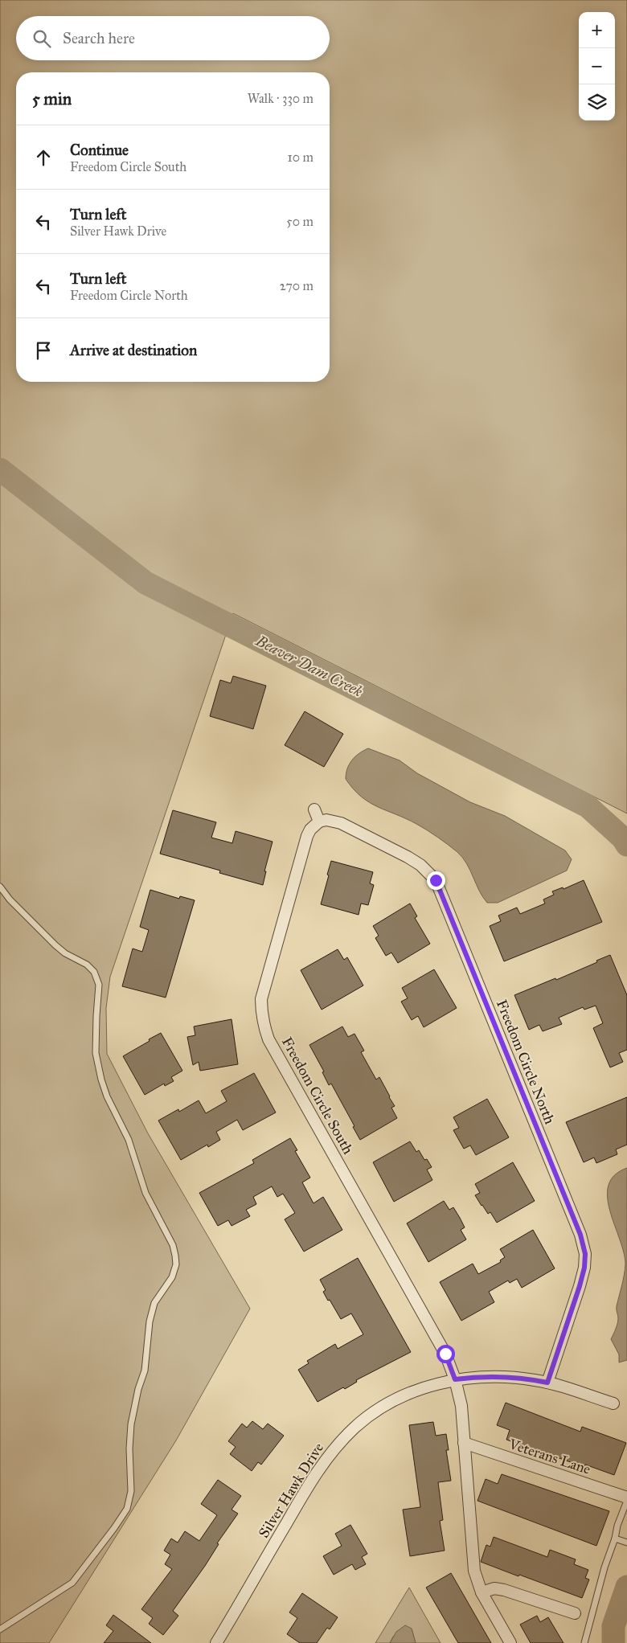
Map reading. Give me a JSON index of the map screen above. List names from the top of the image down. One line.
{"streets":{"street":["Freedom Circle North","Freedom Circle South","Veterans Lane","Silver Hawk Drive"]},"crossings":[["Freedom Circle North","Freedom Circle South"],["Freedom Circle North","Silver Hawk Drive"],["Freedom Circle South","Silver Hawk Drive"]],"water":["Beaver Dam Creek"],"page":{"map_buttons":["+","−"],"search":"Search here","heading":["5 min","Walk · 330 m"],"list":[["Continue","Freedom Circle South","10 m"],["Turn left","Silver Hawk Drive","50 m"],["Turn left","Freedom Circle North","270 m"],"Arrive at destination"]}}
